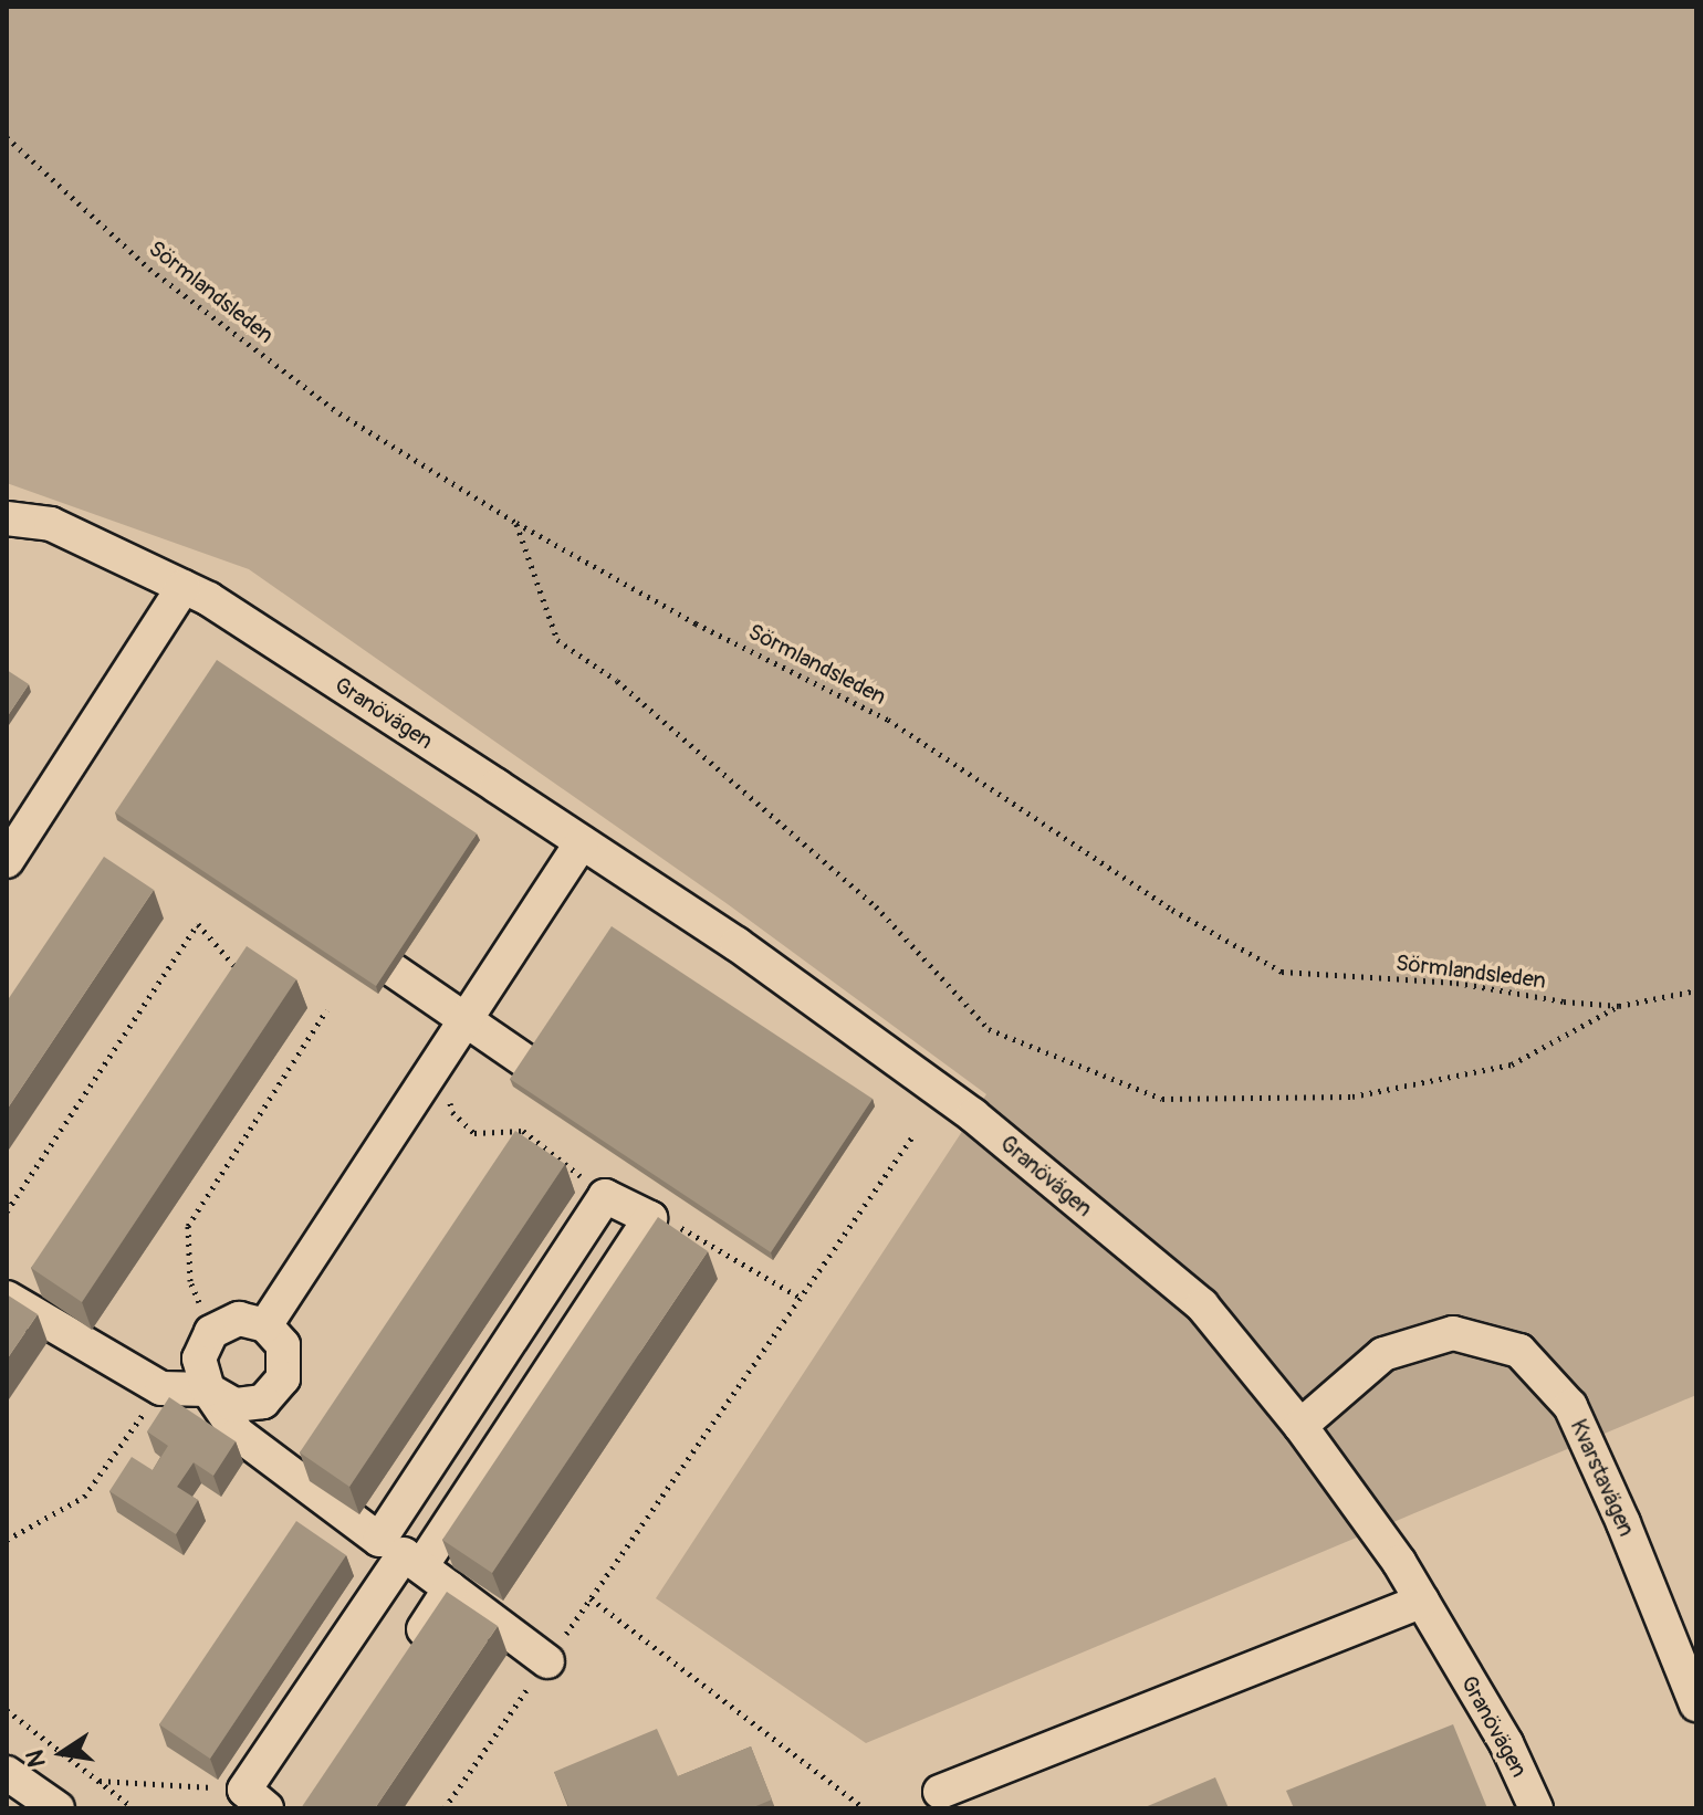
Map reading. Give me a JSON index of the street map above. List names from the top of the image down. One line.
{"streets":{"street":["Granövägen","Kvarstavägen"],"path":["Sörmlandsleden"]},"crossings":[["Granövägen","Kvarstavägen"]],"north":"left"}
